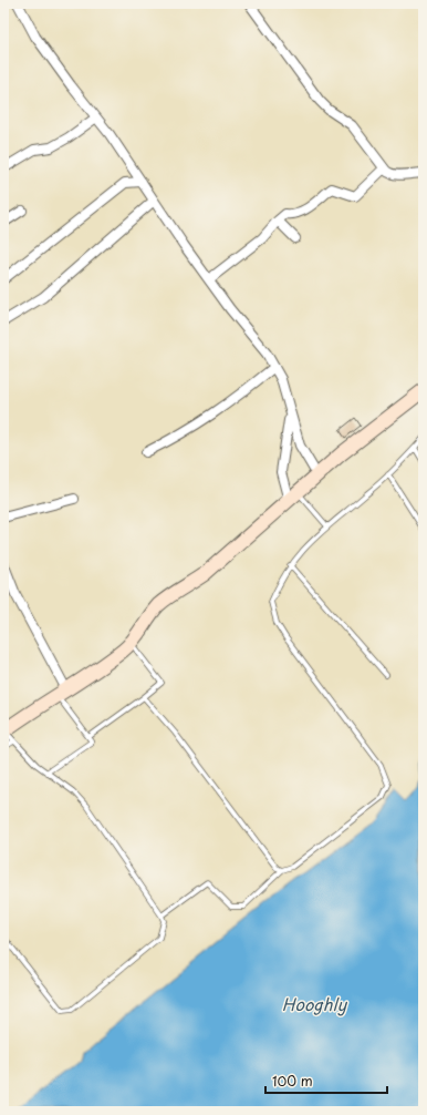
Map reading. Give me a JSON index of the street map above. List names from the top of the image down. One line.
{"water":["Hooghly"],"scale_bar":"100 m"}
